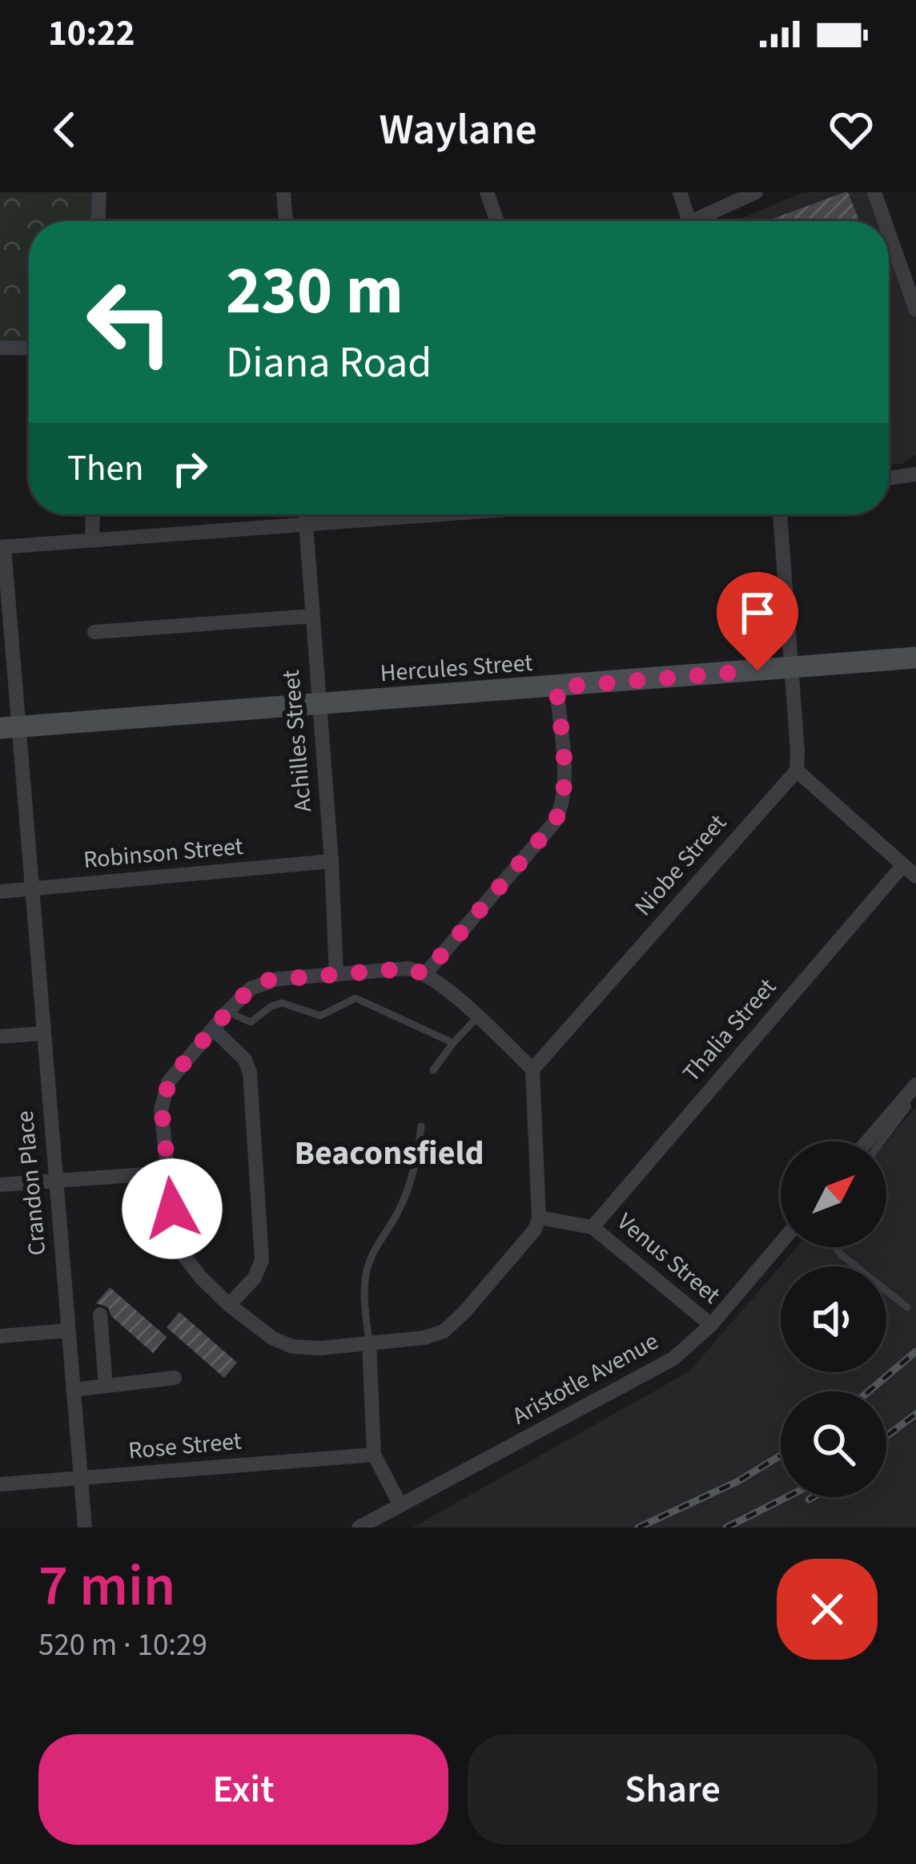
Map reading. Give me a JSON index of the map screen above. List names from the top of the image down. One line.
{"streets":{"street":["Hercules Street","Achilles Street","Robinson Street","Niobe Street","Thalia Street","Crandon Place","Venus Street","Aristotle Avenue","Rose Street"]},"crossings":[["Hercules Street","Achilles Street"],["Hercules Street","Crandon Place"],["Achilles Street","Robinson Street"],["Robinson Street","Crandon Place"],["Thalia Street","Venus Street"],["Crandon Place","Rose Street"],["Venus Street","Aristotle Avenue"]],"districts":["Beaconsfield"],"north":"top right","page":{"status":"10:22","header":"Waylane","turn":["230 m","Diana Road"],"then":"Then","heading":["7 min","520 m · 10:29"],"buttons":["Exit","Share"]}}
